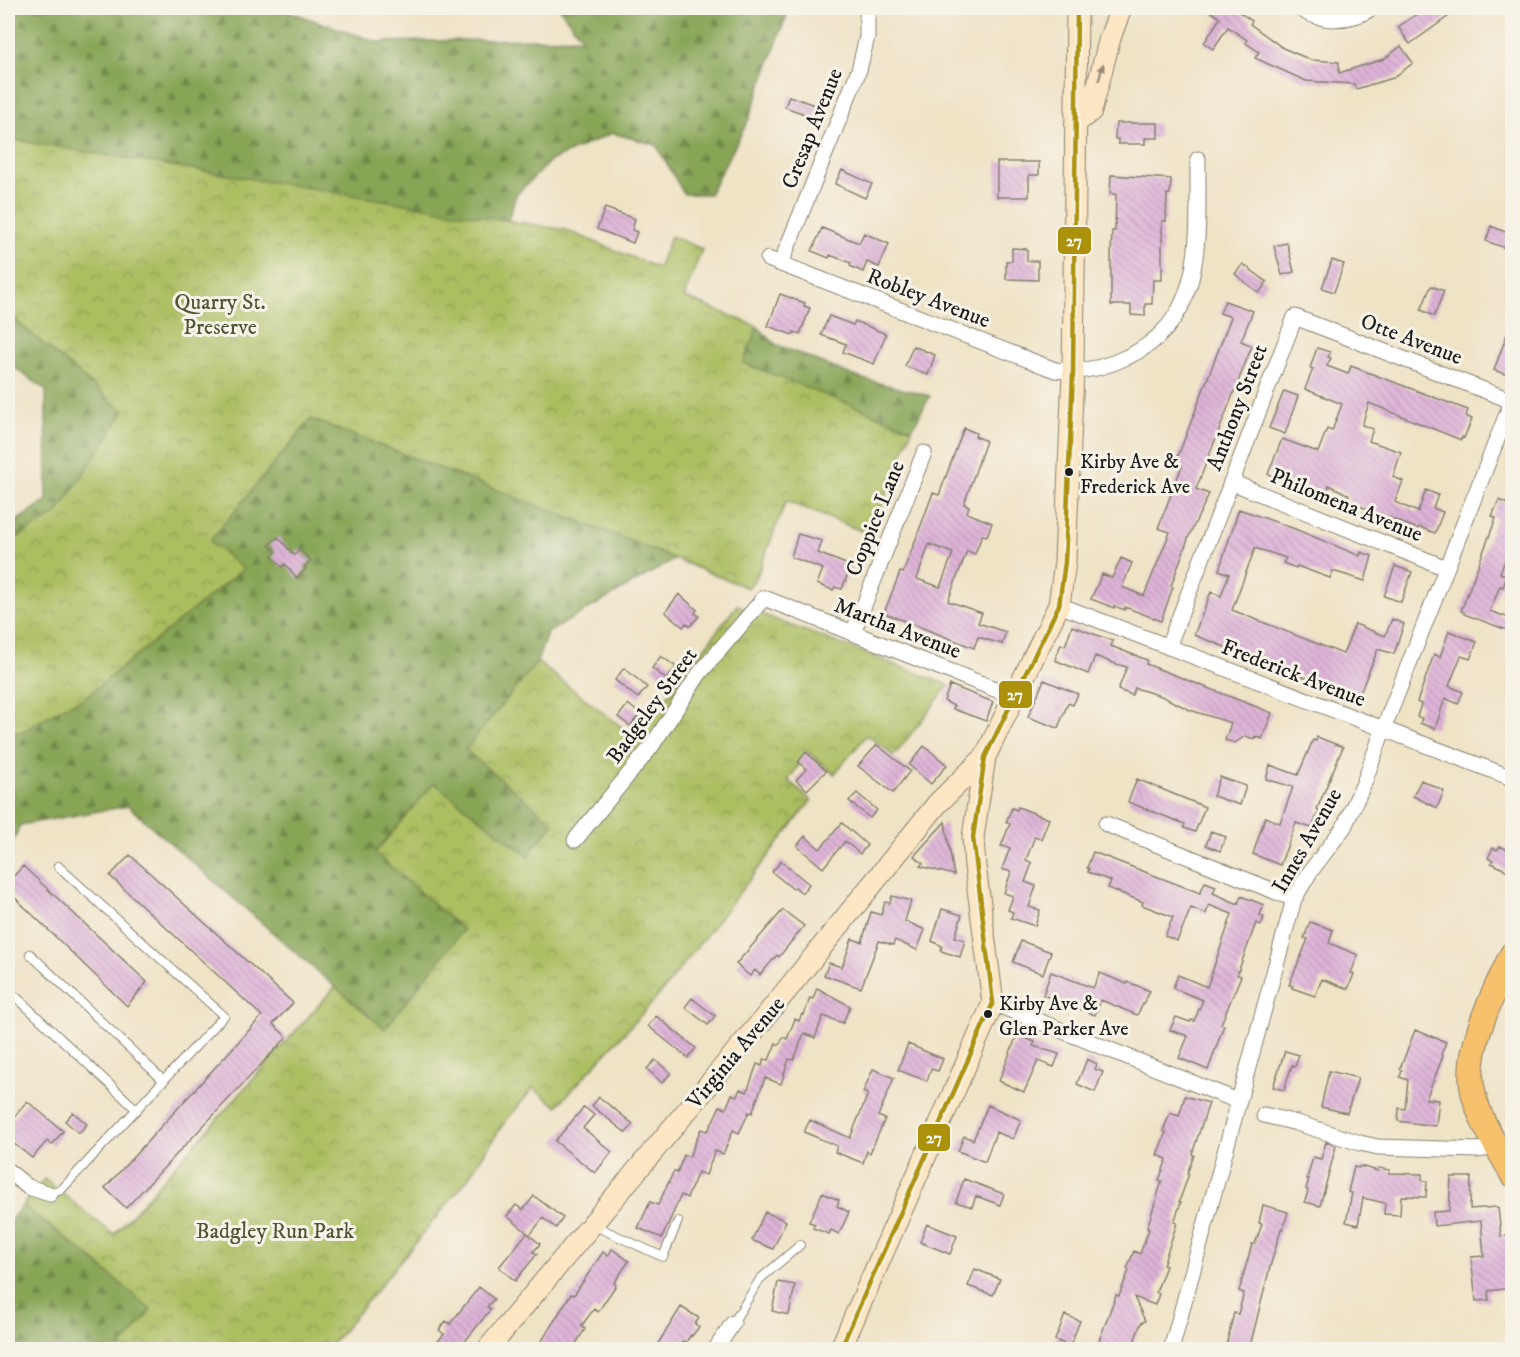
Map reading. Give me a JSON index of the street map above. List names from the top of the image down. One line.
{"streets":{"street":["Cresap Avenue","Robley Avenue","Otte Avenue","Anthony Street","Philomena Avenue","Coppice Lane","Martha Avenue","Frederick Avenue","Badgeley Street","Innes Avenue","Virginia Avenue"]},"crossings":[["Cresap Avenue","Robley Avenue"],["Otte Avenue","Anthony Street"],["Otte Avenue","Innes Avenue"],["Anthony Street","Philomena Avenue"],["Anthony Street","Frederick Avenue"],["Philomena Avenue","Innes Avenue"],["Coppice Lane","Martha Avenue"],["Martha Avenue","Badgeley Street"],["Frederick Avenue","Innes Avenue"]],"parks":["Quarry St. Preserve","Badgley Run Park"],"places":["Kirby Ave & Frederick Ave","Kirby Ave & Glen Parker Ave"],"lines":["transit line 27"]}
